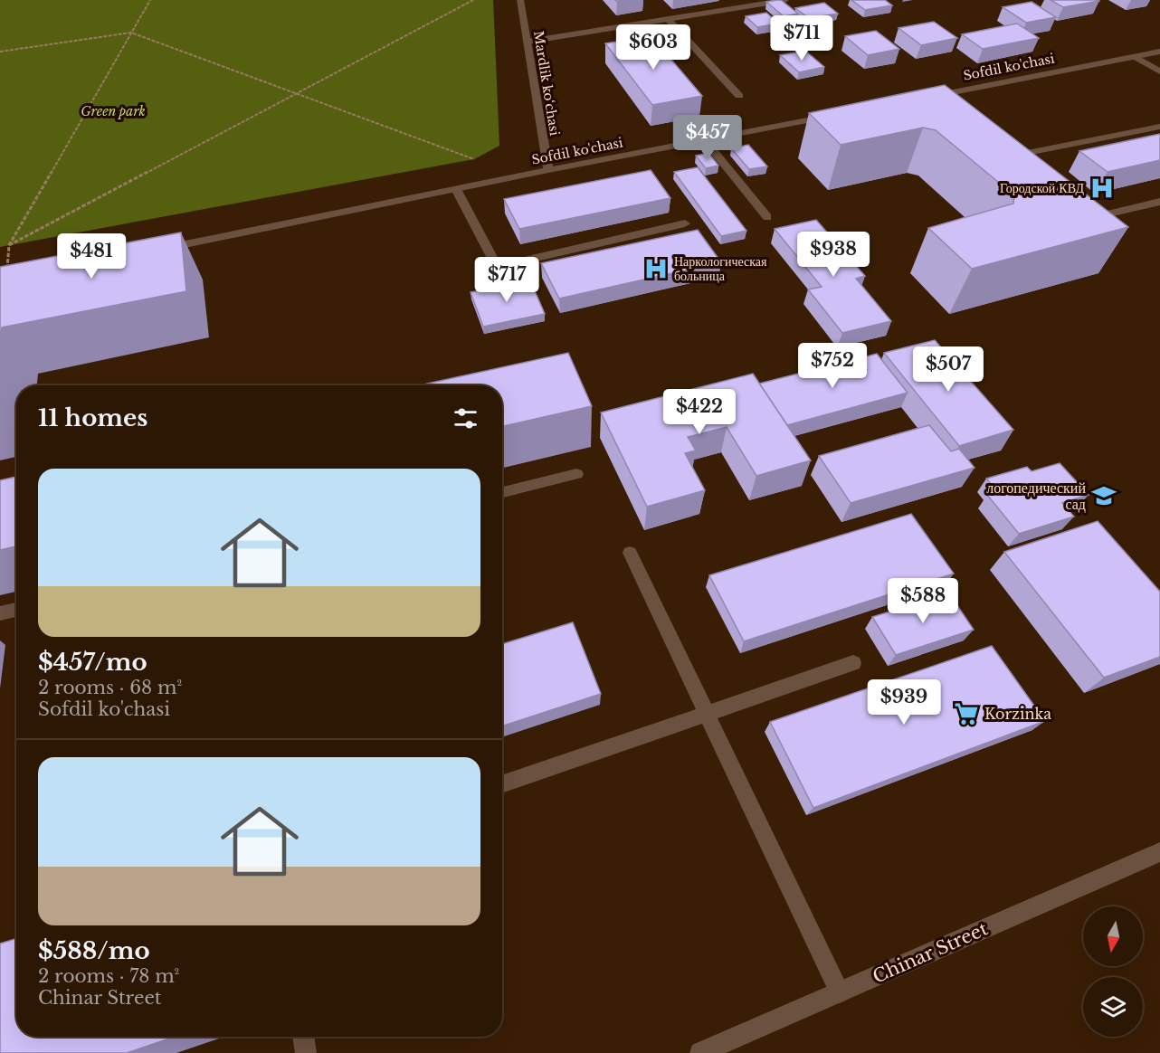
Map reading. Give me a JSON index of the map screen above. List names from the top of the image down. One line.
{"streets":{"street":["Sofdil ko'chasi","Mardlik ko‘chasi","Chinar Street"]},"crossings":[["Sofdil ko'chasi","Mardlik ko‘chasi"]],"parks":["Green park"],"places":{"hospital":["Городской КВД","Наркологическая больница"],"school or university":["логопедический сад"],"supermarket":["Korzinka"]},"north":"bottom","page":{"price":["$711","$603","$457","$938","$481","$717","$752","$507","$422","$588","$939"],"heading":"11 homes","list":[{"name":"$457/mo","note":"2 rooms · 68 m² · Sofdil ko'chasi"},{"name":"$588/mo","note":"2 rooms · 78 m² · Chinar Street"}]}}
